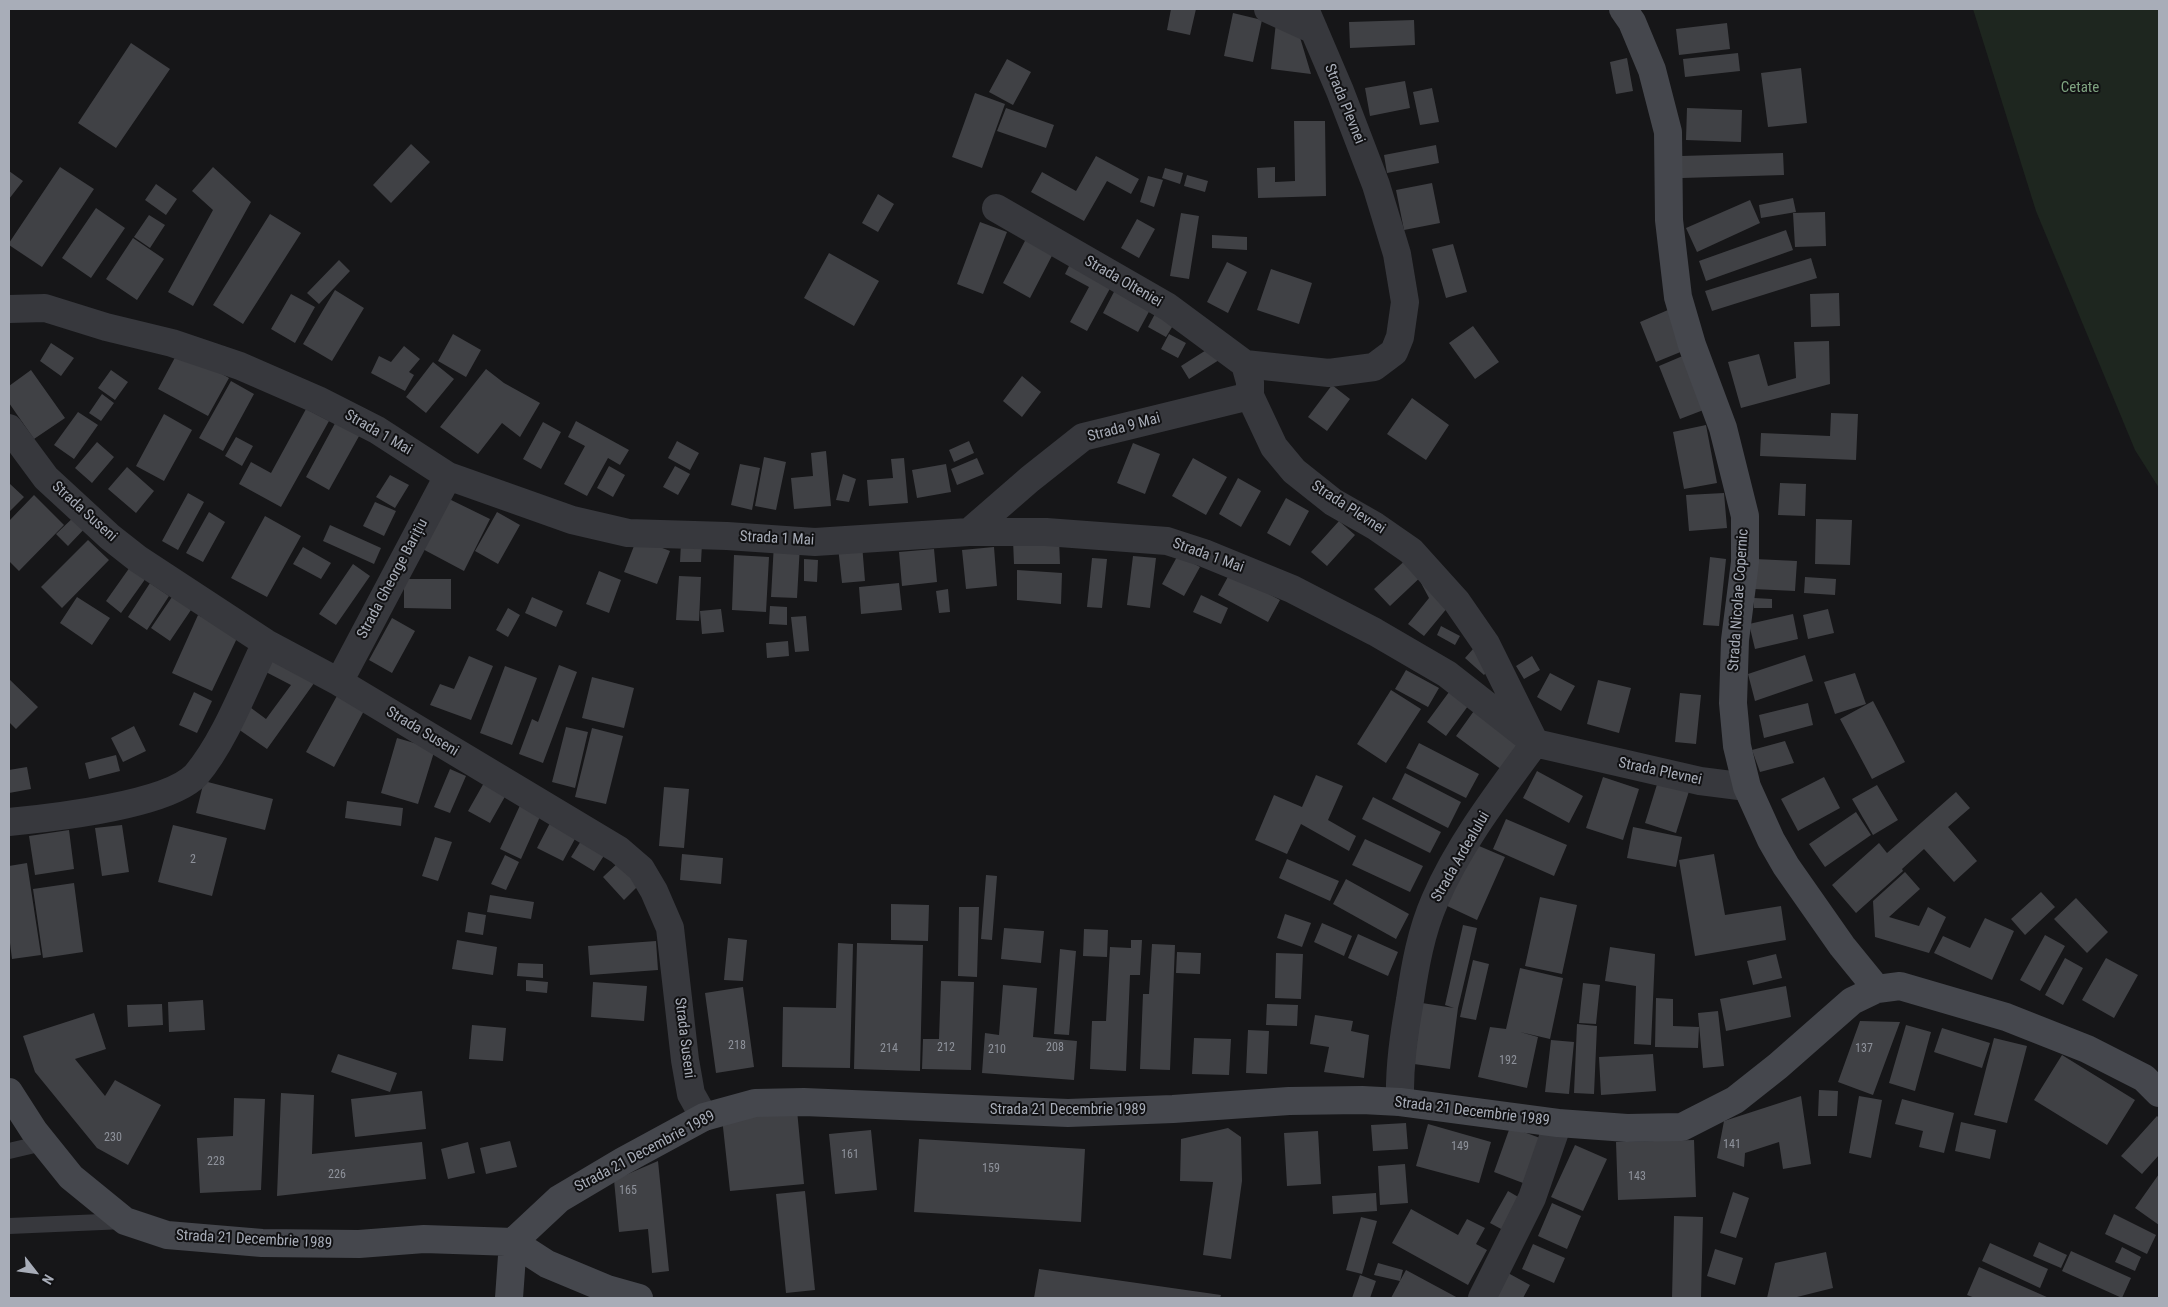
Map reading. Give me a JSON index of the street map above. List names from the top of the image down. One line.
{"streets":{"main road":["Strada Nicolae Copernic","Strada 21 Decembrie 1989"],"street":["Strada Plevnei","Strada Olteniei","Strada 9 Mai","Strada 1 Mai","Strada Suseni","Strada Gheorge Barițiu","Strada Ardealului"]},"crossings":[["Strada Plevnei","Strada Olteniei"],["Strada Plevnei","Strada 9 Mai"],["Strada Plevnei","Strada 1 Mai"],["Strada Plevnei","Strada Nicolae Copernic"],["Strada Plevnei","Strada Ardealului"],["Strada 9 Mai","Strada 1 Mai"],["Strada 1 Mai","Strada Gheorge Barițiu"],["Strada 1 Mai","Strada Ardealului"],["Strada Suseni","Strada Gheorge Barițiu"],["Strada Suseni","Strada 21 Decembrie 1989"],["Strada Nicolae Copernic","Strada 21 Decembrie 1989"],["Strada Ardealului","Strada 21 Decembrie 1989"]],"parks":["Cetate"],"house_numbers":["2","218","212","208","214","137","210","192","230","141","149","161","228","159","226","143","165"],"north":"bottom right"}
